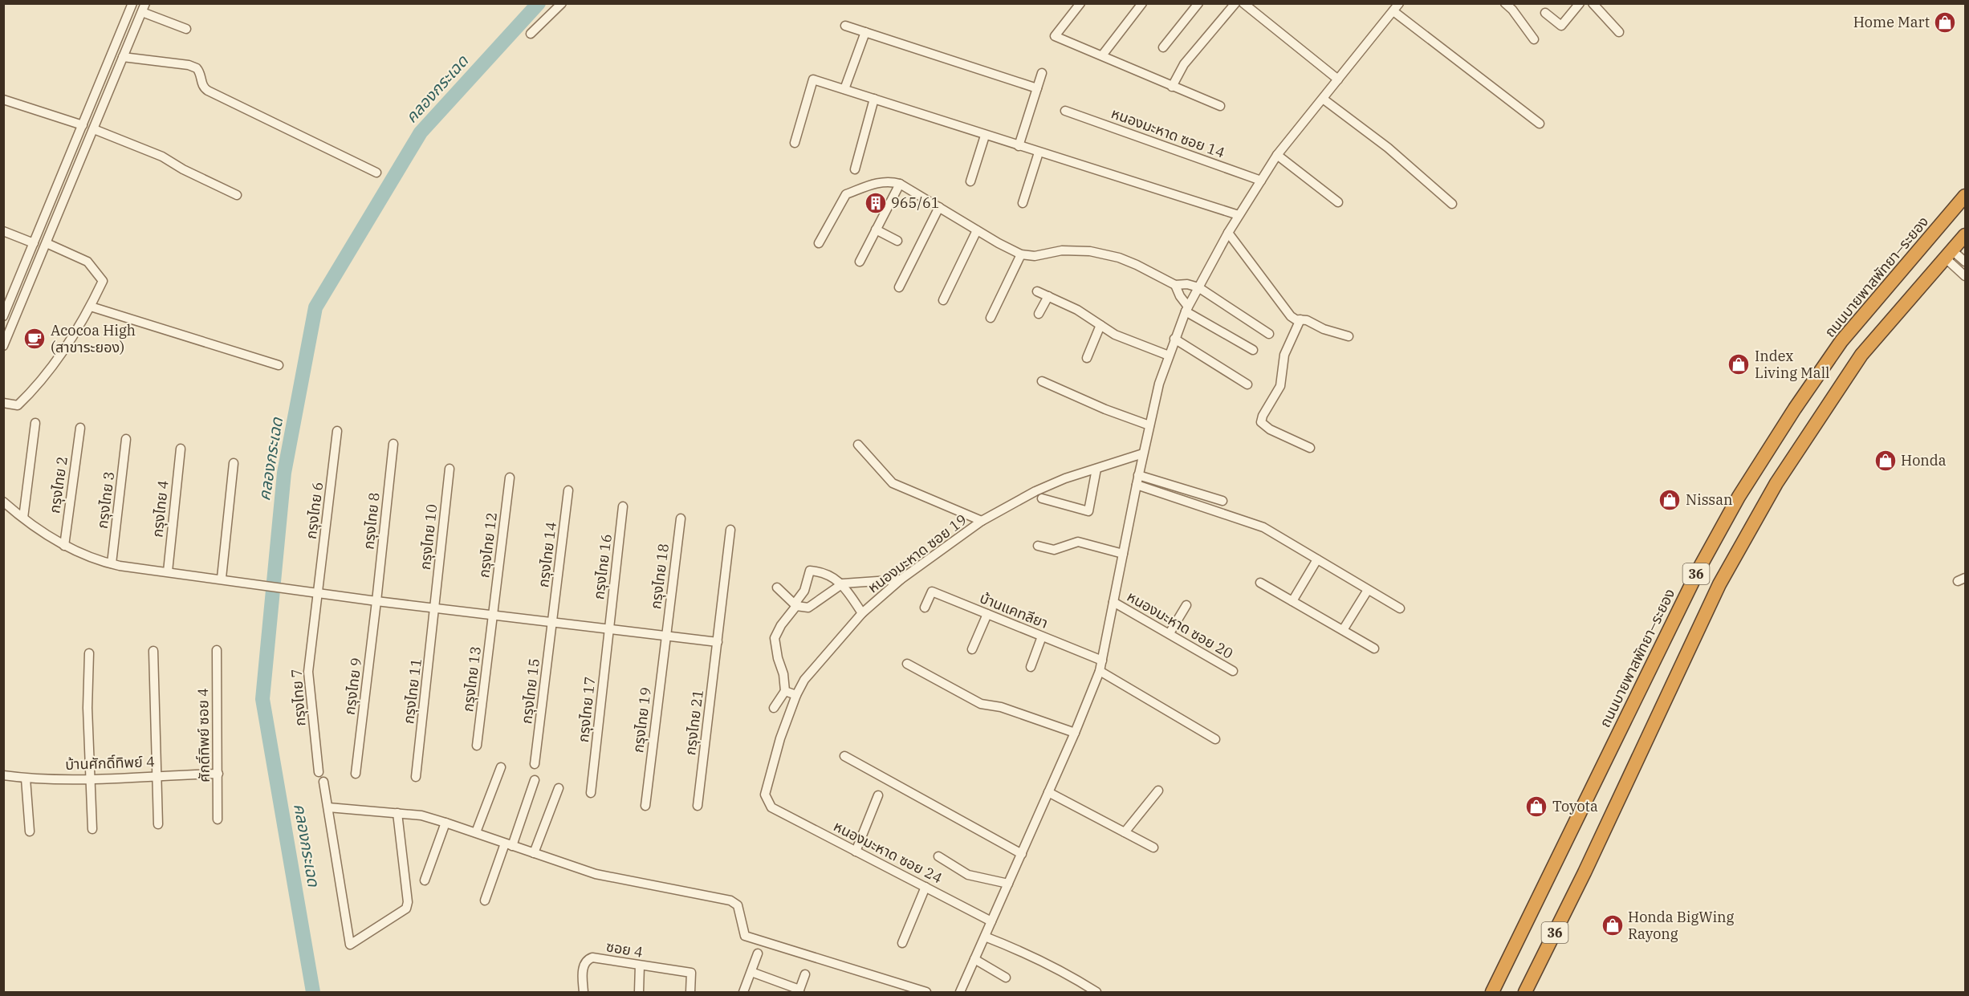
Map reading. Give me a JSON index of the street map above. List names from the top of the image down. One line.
{"streets":{"highway":["ถนนบายพาสพัทยา–ระยอง","36"],"street":["หนองมะหาด ซอย 14","กรุงไทย 2","กรุงไทย 3","กรุงไทย 4","กรุงไทย 6","กรุงไทย 8","กรุงไทย 10","กรุงไทย 12","หนองมะหาด ซอย 19","กรุงไทย 14","กรุงไทย 16","กรุงไทย 18","บ้านแคทลียา","หนองมะหาด ซอย 20","กรุงไทย 13","กรุงไทย 9","กรุงไทย 11","กรุงไทย 15","กรุงไทย 7","กรุงไทย 17","กรุงไทย 19","กรุงไทย 21","ศักดิ์ทิพย์ ซอย 4","บ้านศักดิ์ทิพย์ 4","หนองมะหาด ซอย 24","ซอย 4"]},"crossings":[["กรุงไทย 6","กรุงไทย 7"],["กรุงไทย 8","กรุงไทย 9"],["กรุงไทย 10","กรุงไทย 11"],["กรุงไทย 12","กรุงไทย 13"],["หนองมะหาด ซอย 19","หนองมะหาด ซอย 24"],["กรุงไทย 14","กรุงไทย 15"],["กรุงไทย 16","กรุงไทย 17"],["กรุงไทย 18","กรุงไทย 19"],["ศักดิ์ทิพย์ ซอย 4","บ้านศักดิ์ทิพย์ 4"]],"water":["คลองกระเฉด"],"places":{"shop":["Home Mart","Index Living Mall","Honda","Nissan","Toyota","Honda BigWing Rayong"],"building":["965/61"],"cafe":["Acocoa High (สาขาระยอง)"]}}
